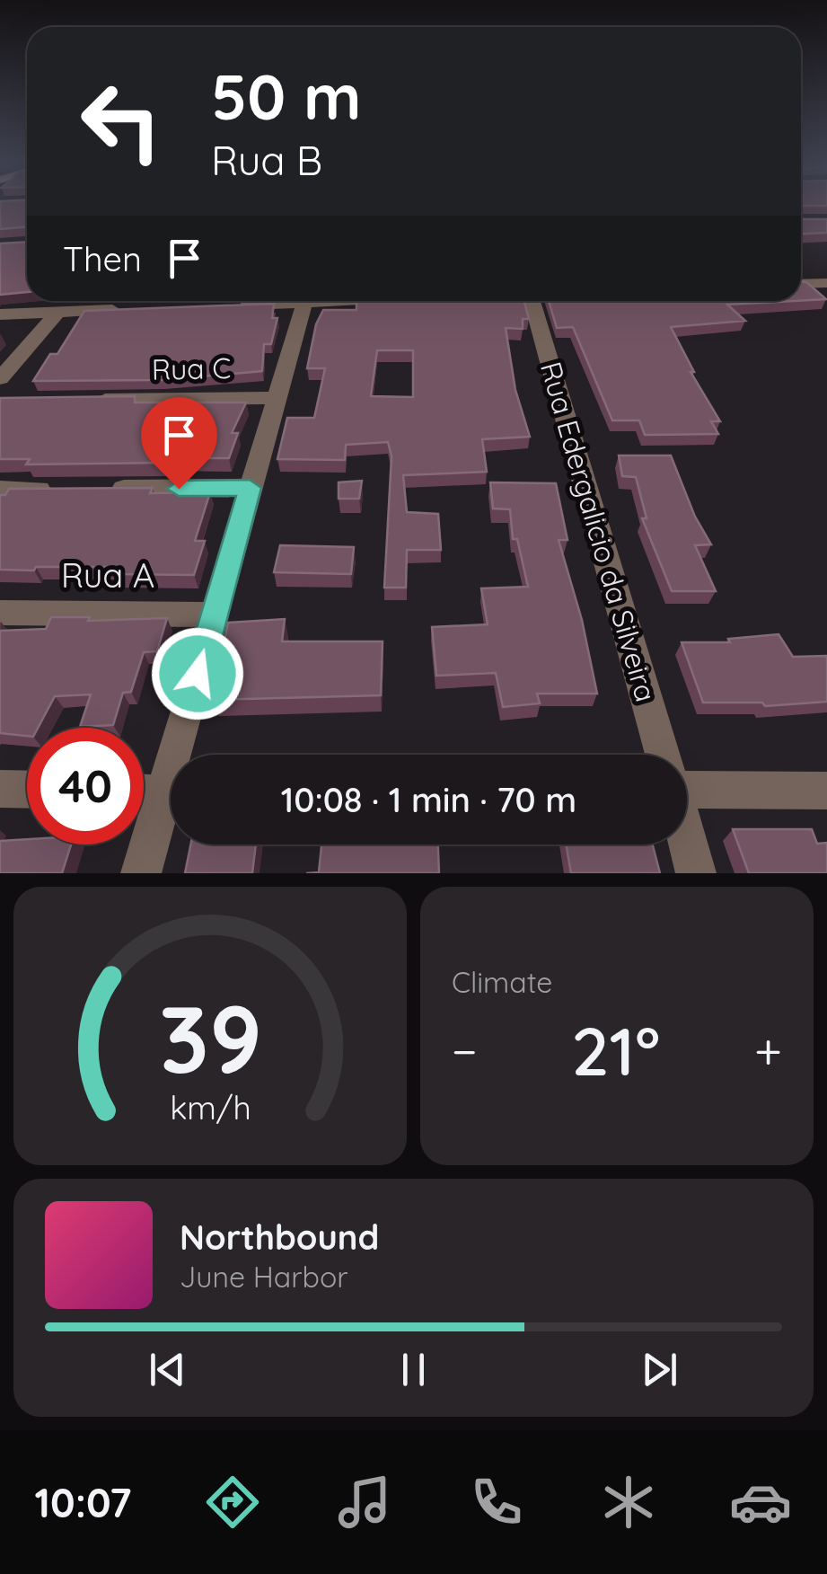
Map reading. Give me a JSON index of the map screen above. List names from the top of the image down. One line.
{"streets":{"street":["Rua C","Rua Edergalicio da Silveira","Rua A"]},"page":{"turn":["50 m","Rua B"],"then":"Then","limit":"40","trip":"10:08 · 1 min · 70 m","tile":"Climate","heat":["−","21°","+"],"song":["Northbound","June Harbor"],"tabs":"10:07","gauge":["39","km/h"]}}
